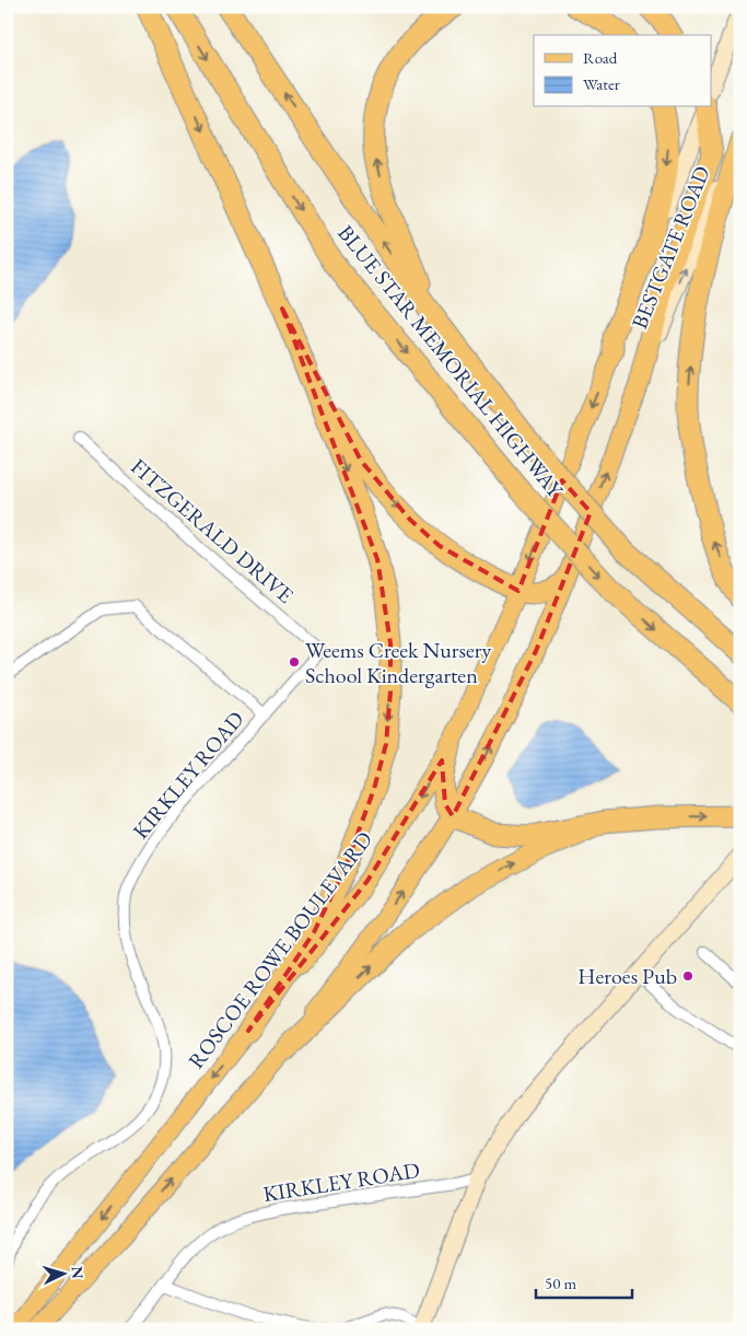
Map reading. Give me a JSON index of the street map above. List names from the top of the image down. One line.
{"streets":{"highway":["BLUE STAR MEMORIAL HIGHWAY"],"main road":["BESTGATE ROAD","ROSCOE ROWE BOULEVARD"],"street":["FITZGERALD DRIVE","KIRKLEY ROAD"]},"crossings":[["BESTGATE ROAD","ROSCOE ROWE BOULEVARD"],["FITZGERALD DRIVE","KIRKLEY ROAD"]],"places":["Weems Creek Nursery School Kindergarten","Heroes Pub"],"legend":["Road","Water"],"scale_bar":"50 m","north":"right"}
